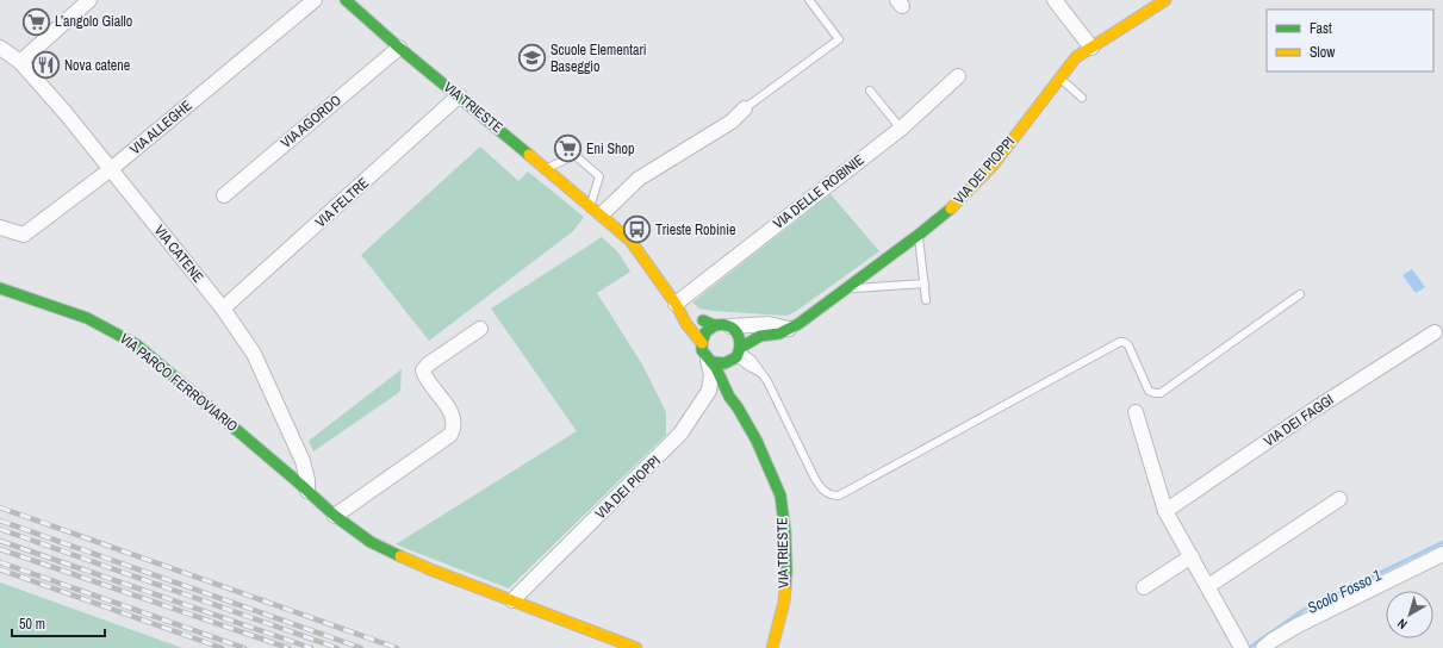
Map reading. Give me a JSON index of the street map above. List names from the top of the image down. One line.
{"streets":{"street":["VIA TRIESTE","VIA AGORDO","VIA ALLEGHE","VIA DEI PIOPPI","VIA DELLE ROBINIE","VIA FELTRE","VIA CATENE","VIA PARCO FERROVIARIO","VIA DEI FAGGI"]},"crossings":[["VIA TRIESTE","VIA AGORDO"],["VIA TRIESTE","VIA DEI PIOPPI"],["VIA TRIESTE","VIA DELLE ROBINIE"],["VIA TRIESTE","VIA FELTRE"],["VIA ALLEGHE","VIA CATENE"],["VIA DEI PIOPPI","VIA PARCO FERROVIARIO"],["VIA FELTRE","VIA CATENE"],["VIA CATENE","VIA PARCO FERROVIARIO"]],"water":["Scolo Fosso 1"],"places":{"supermarket":["L’angolo Giallo","Eni Shop"],"school or university":["Scuole Elementari Baseggio"],"restaurant":["Nova catene"],"bus stop":["Trieste Robinie"]},"legend":["Fast","Slow"],"scale_bar":"50 m","north":"bottom left"}
